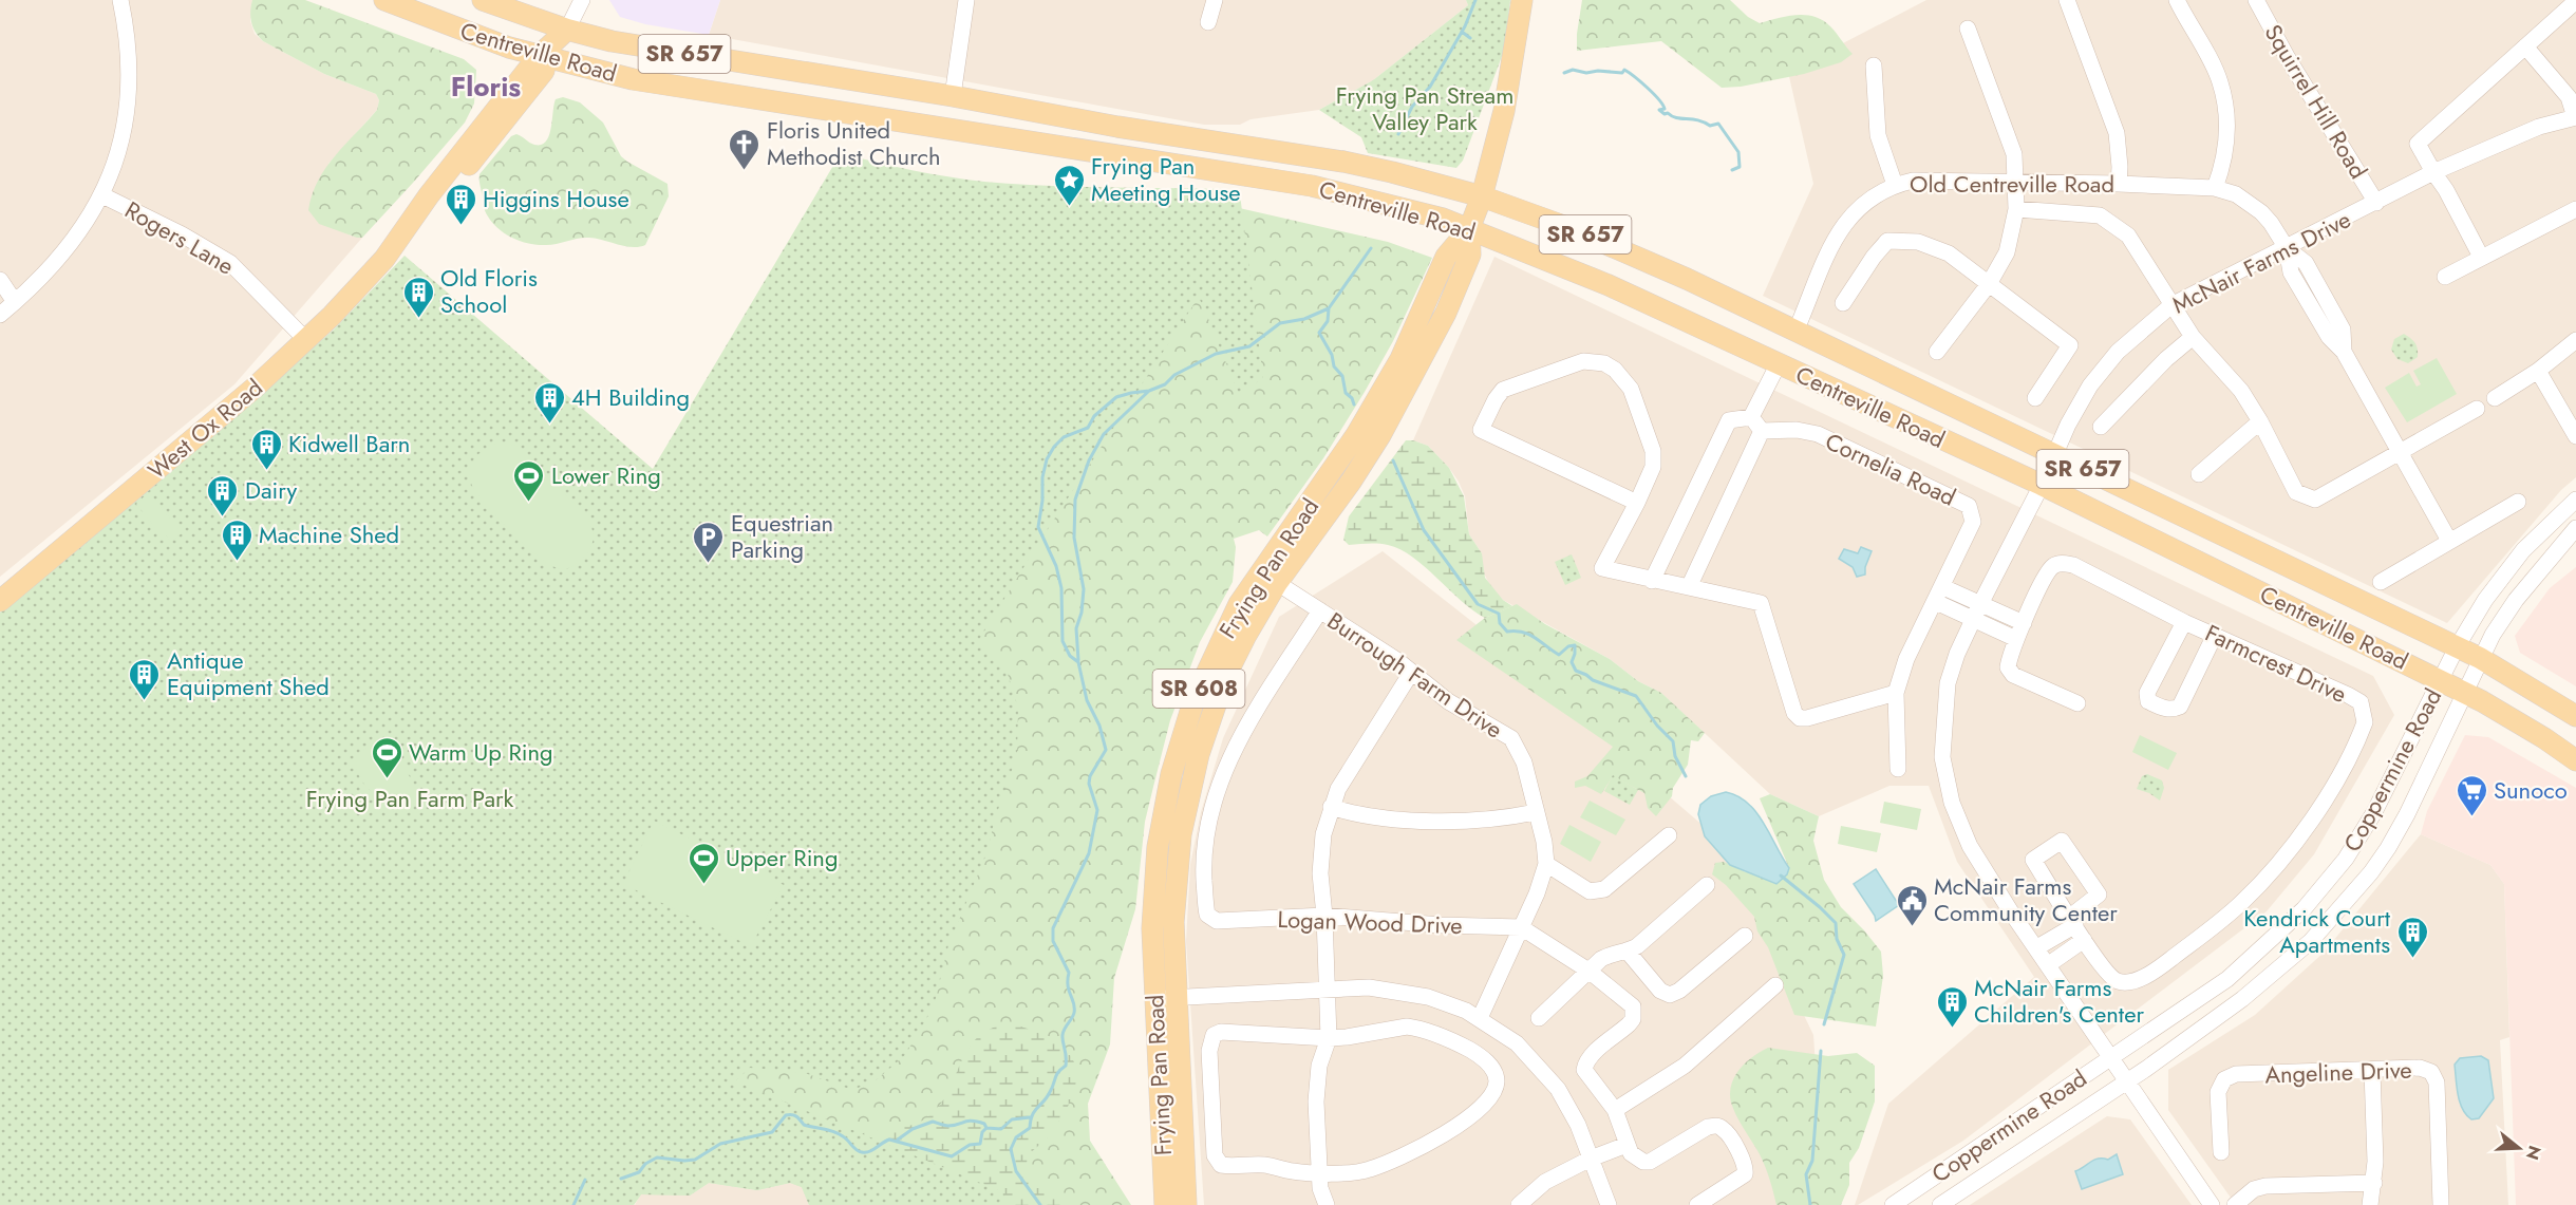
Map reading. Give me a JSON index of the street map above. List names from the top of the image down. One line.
{"streets":{"main road":["Centreville Road","SR 657","West Ox Road","Frying Pan Road","SR 608"],"street":["Squirrel Hill Road","Old Centreville Road","Rogers Lane","McNair Farms Drive","Cornelia Road","Farmcrest Drive","Burrough Farm Drive","Coppermine Road","Logan Wood Drive","Angeline Drive"]},"crossings":[["Centreville Road","Old Centreville Road"],["Centreville Road","McNair Farms Drive"],["Centreville Road","West Ox Road"],["Centreville Road","Frying Pan Road"],["Centreville Road","Coppermine Road"],["Squirrel Hill Road","McNair Farms Drive"],["Old Centreville Road","McNair Farms Drive"],["Rogers Lane","West Ox Road"],["McNair Farms Drive","Farmcrest Drive"],["McNair Farms Drive","Coppermine Road"],["Frying Pan Road","Burrough Farm Drive"],["Burrough Farm Drive","Logan Wood Drive"]],"districts":["Floris"],"parks":["Frying Pan Stream Valley Park","Frying Pan Farm Park"],"places":{"church":["Floris United Methodist Church"],"place":["Frying Pan Meeting House"],"building":["Higgins House","Old Floris School","4H Building","Kidwell Barn","Dairy","Machine Shed","Antique Equipment Shed","Kendrick Court Apartments","McNair Farms Children's Center"],"sports":["Lower Ring","Warm Up Ring","Upper Ring"],"parking":["Equestrian Parking"],"supermarket":["Sunoco"],"public building":["McNair Farms Community Center"]},"north":"right"}
